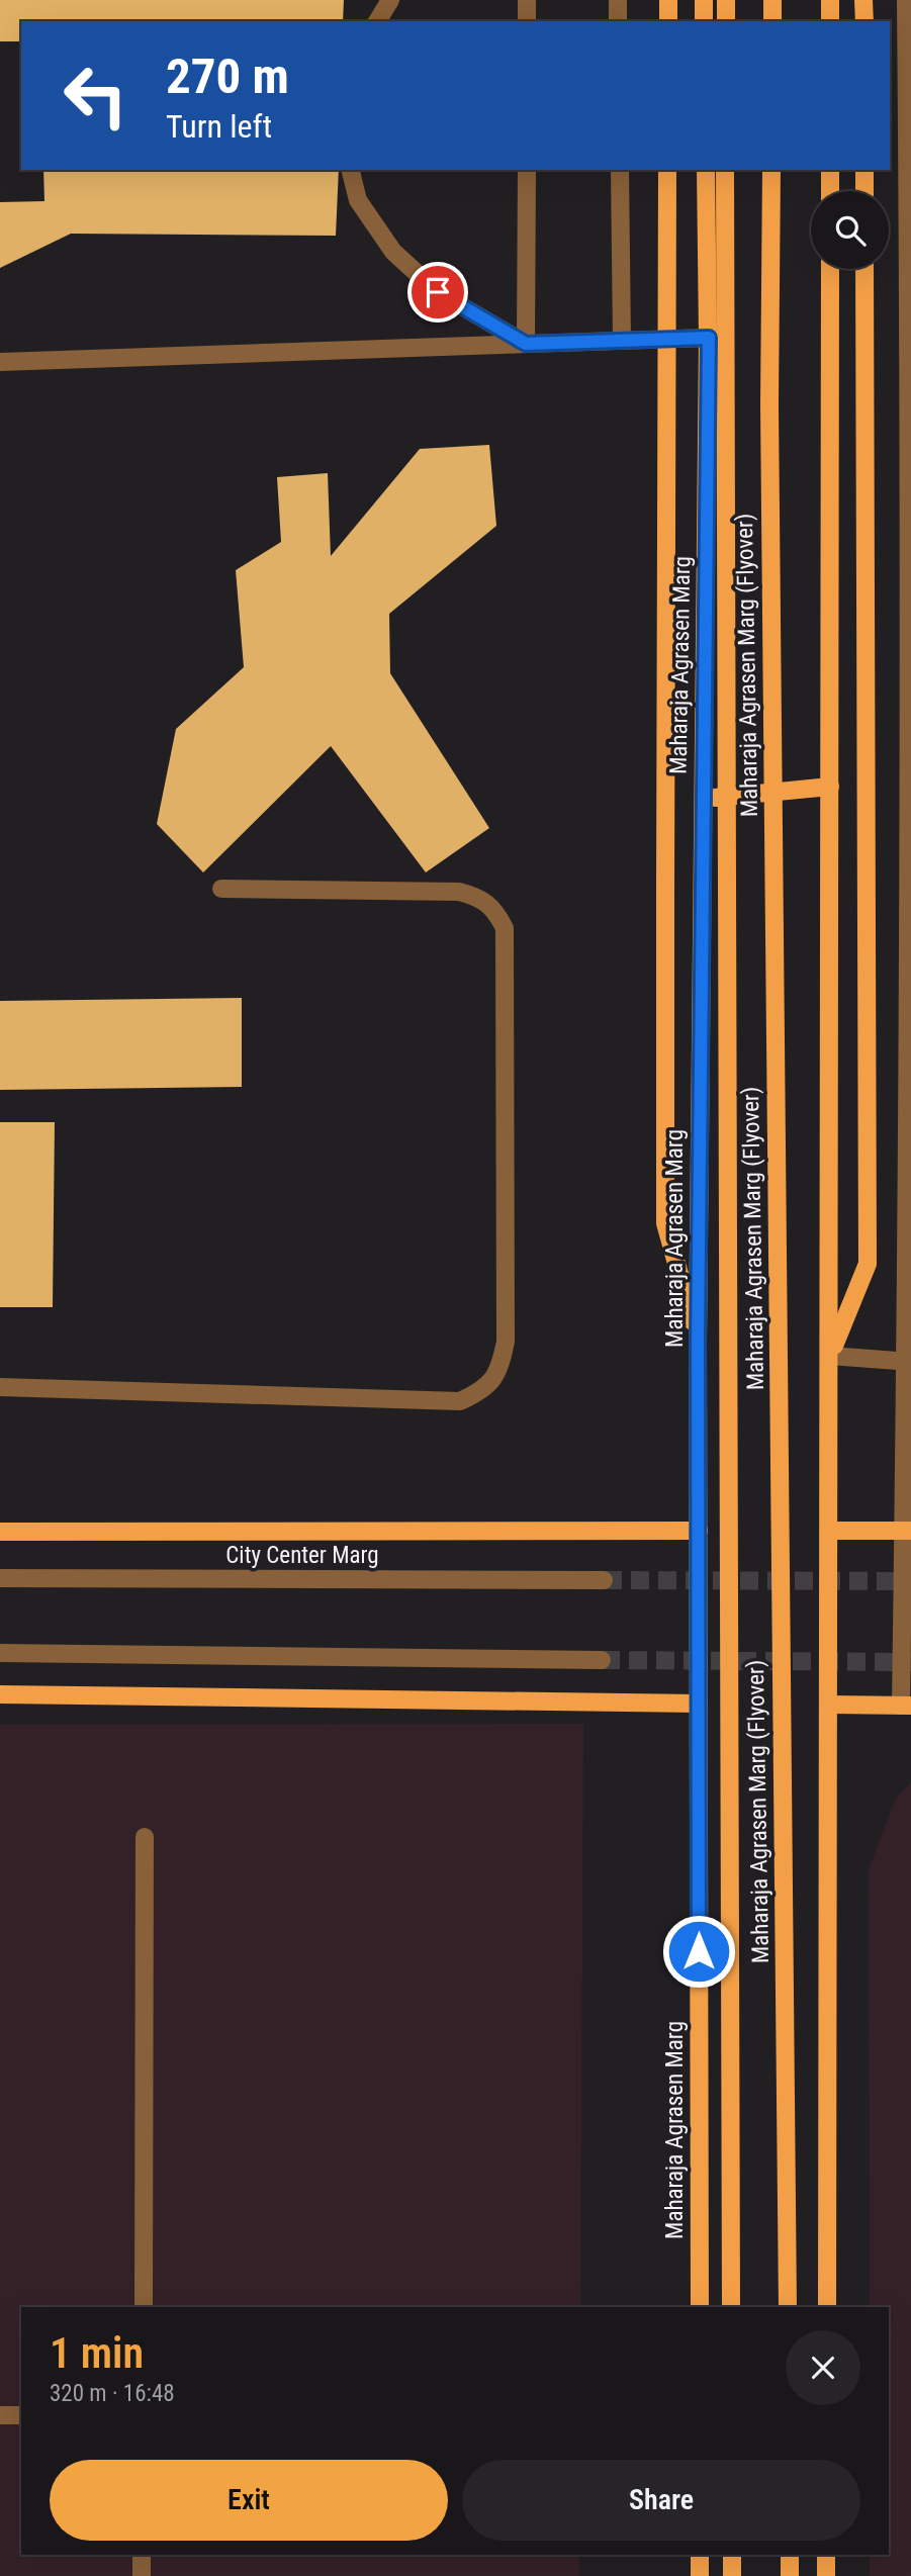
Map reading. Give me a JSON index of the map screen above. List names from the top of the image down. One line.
{"streets":{"main road":["Maharaja Agrasen Marg","Maharaja Agrasen Marg (Flyover)"],"street":["City Center Marg"]},"page":{"turn":["270 m","Turn left"],"heading":["1 min","320 m · 16:48"],"buttons":["Exit","Share"]}}
